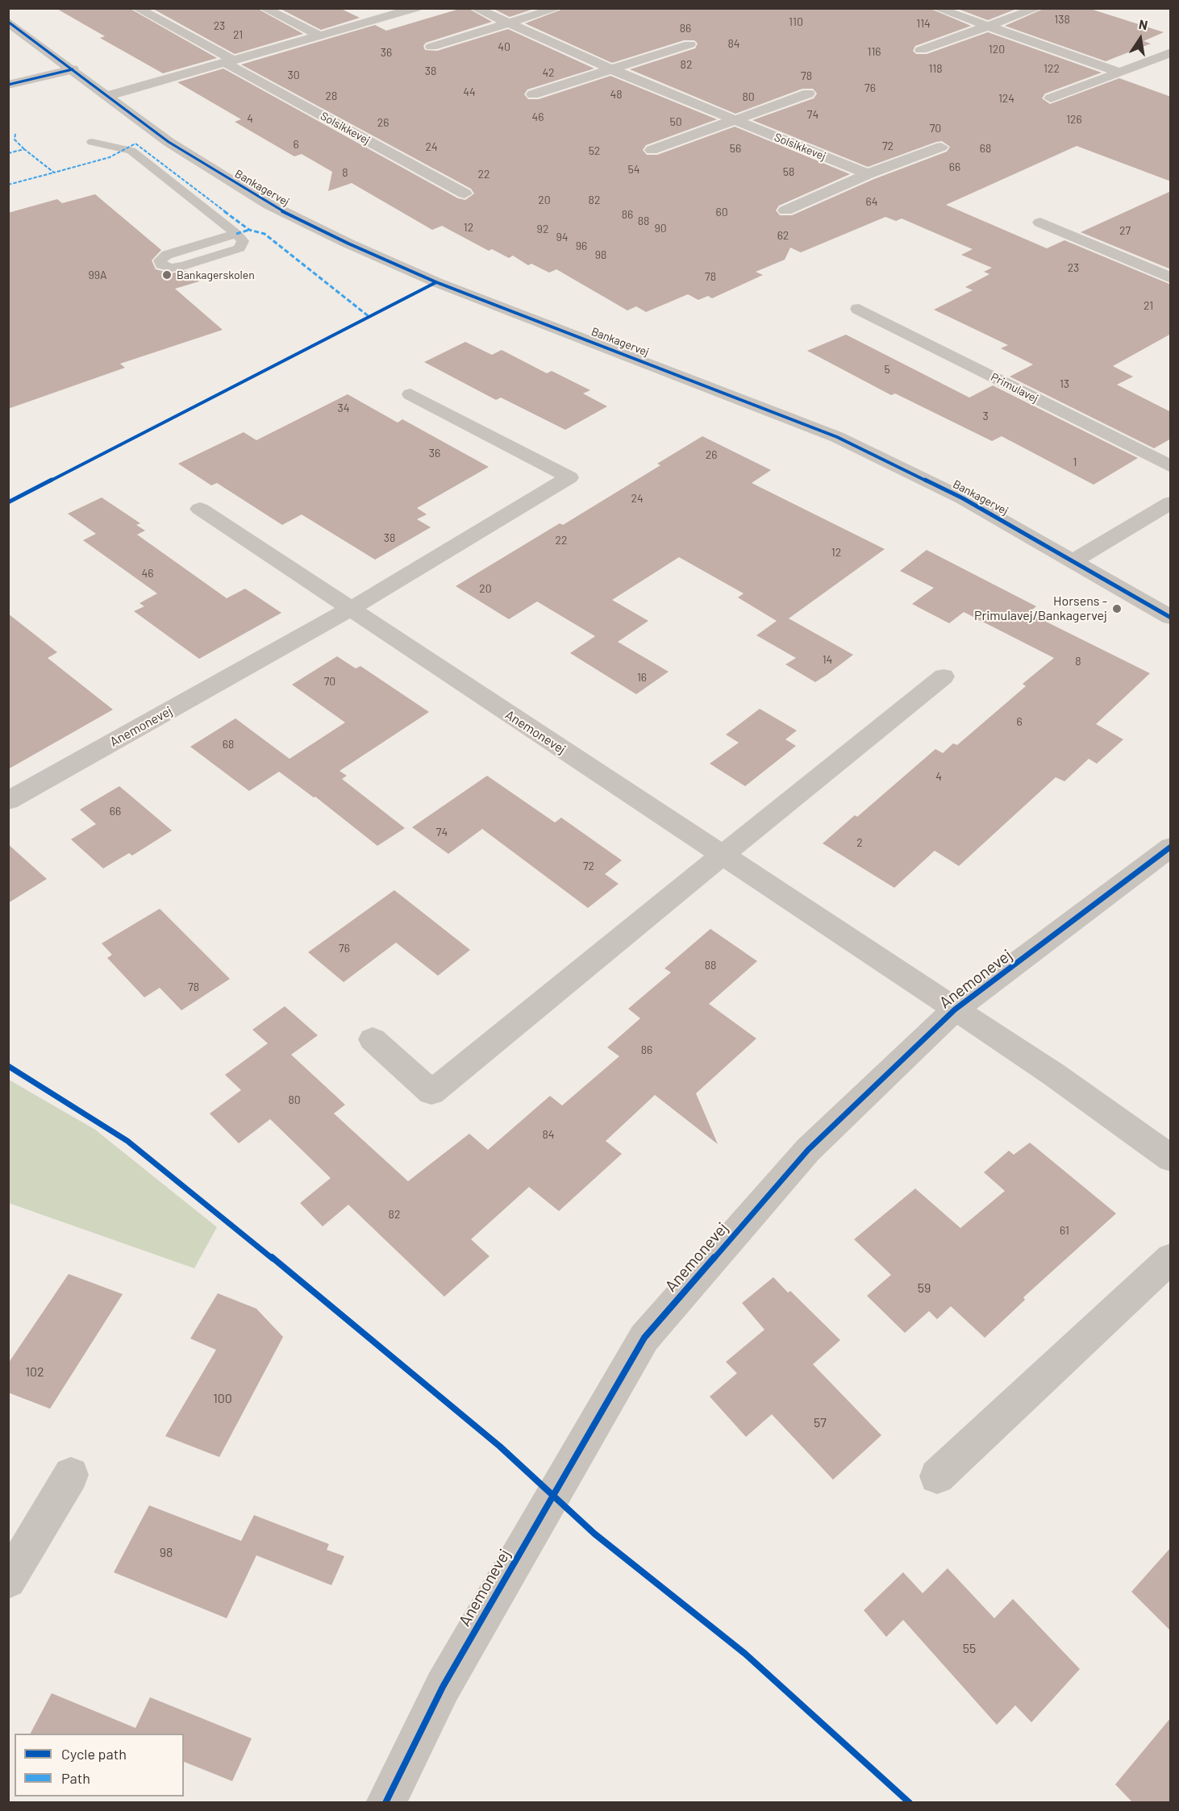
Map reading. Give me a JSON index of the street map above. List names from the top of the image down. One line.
{"streets":{"street":["Solsikkevej","Bankagervej","Primulavej","Anemonevej"]},"places":["Bankagerskolen","Horsens - Primulavej/Bankagervej"],"house_numbers":["138","110","114","23","86","21","84","40","120","116","36","82","118","122","38","42","30","78","76","44","48","28","80","124","74","46","4","126","50","26","70","6","72","24","56","68","52","66","54","58","8","22","20","82","64","60","86","88","12","90","92","27","62","94","96","98","23","99A","78","21","5","13","34","3","36","26","1","24","38","22","12","46","20","14","8","16","70","6","68","4","66","74","2","72","76","88","78","86","80","84","82","61","59","102","100","57","98","55"],"legend":["Cycle path","Path"],"north":"top"}
